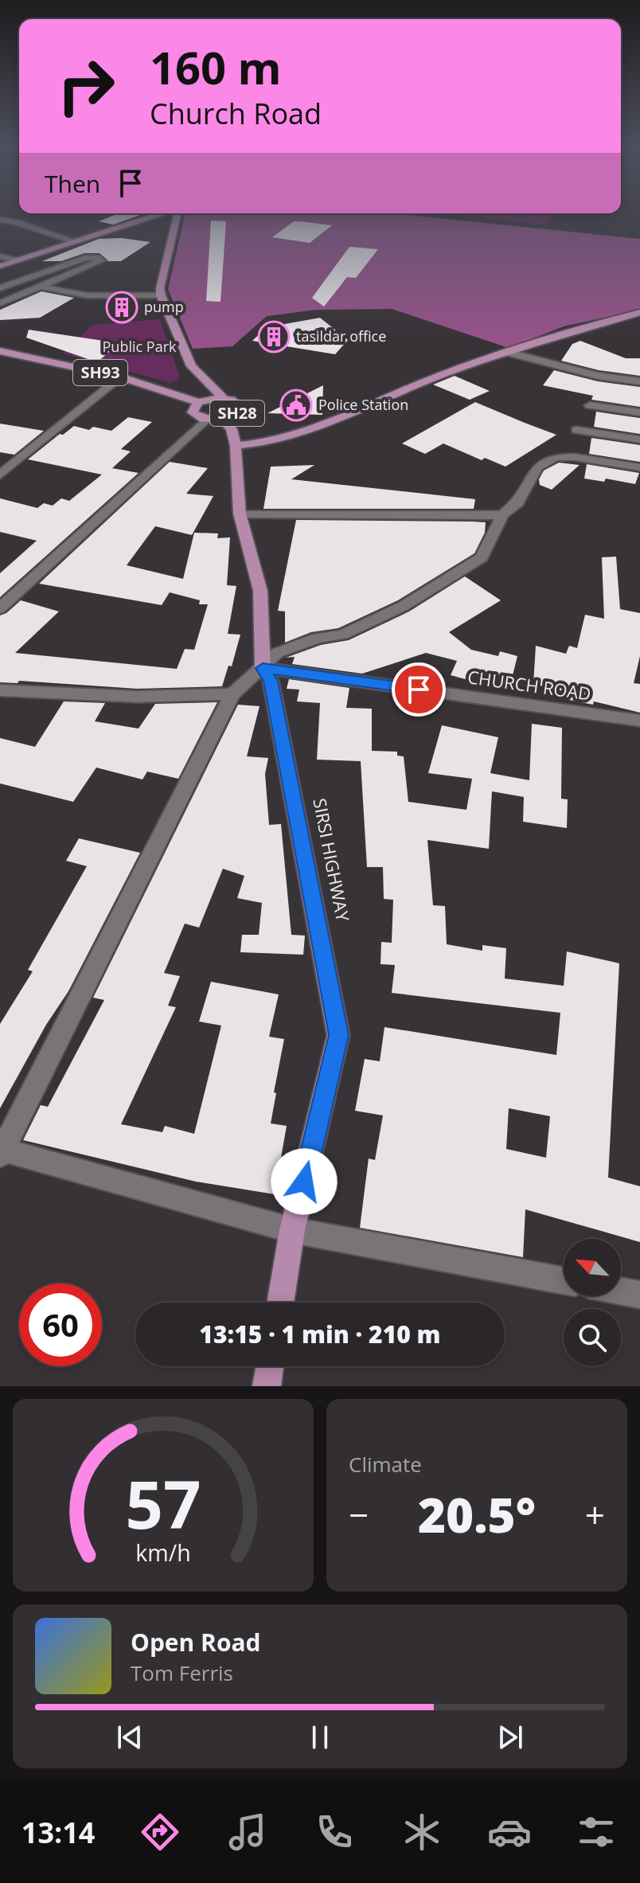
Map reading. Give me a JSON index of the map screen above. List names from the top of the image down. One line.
{"streets":{"main road":["SH93","SH28","SIRSI HIGHWAY"],"street":["CHURCH ROAD"]},"crossings":[["SH93","SH28"],["SH28","SIRSI HIGHWAY"],["CHURCH ROAD","SIRSI HIGHWAY"]],"parks":["Public Park"],"places":{"building":["pump","tasildar office"],"public building":["Police Station"]},"north":"top left","page":{"turn":["160 m","Church Road"],"then":"Then","limit":"60","trip":"13:15 · 1 min · 210 m","tile":"Climate","heat":["−","20.5°","+"],"song":["Open Road","Tom Ferris"],"tabs":"13:14","gauge":["57","km/h"]}}
